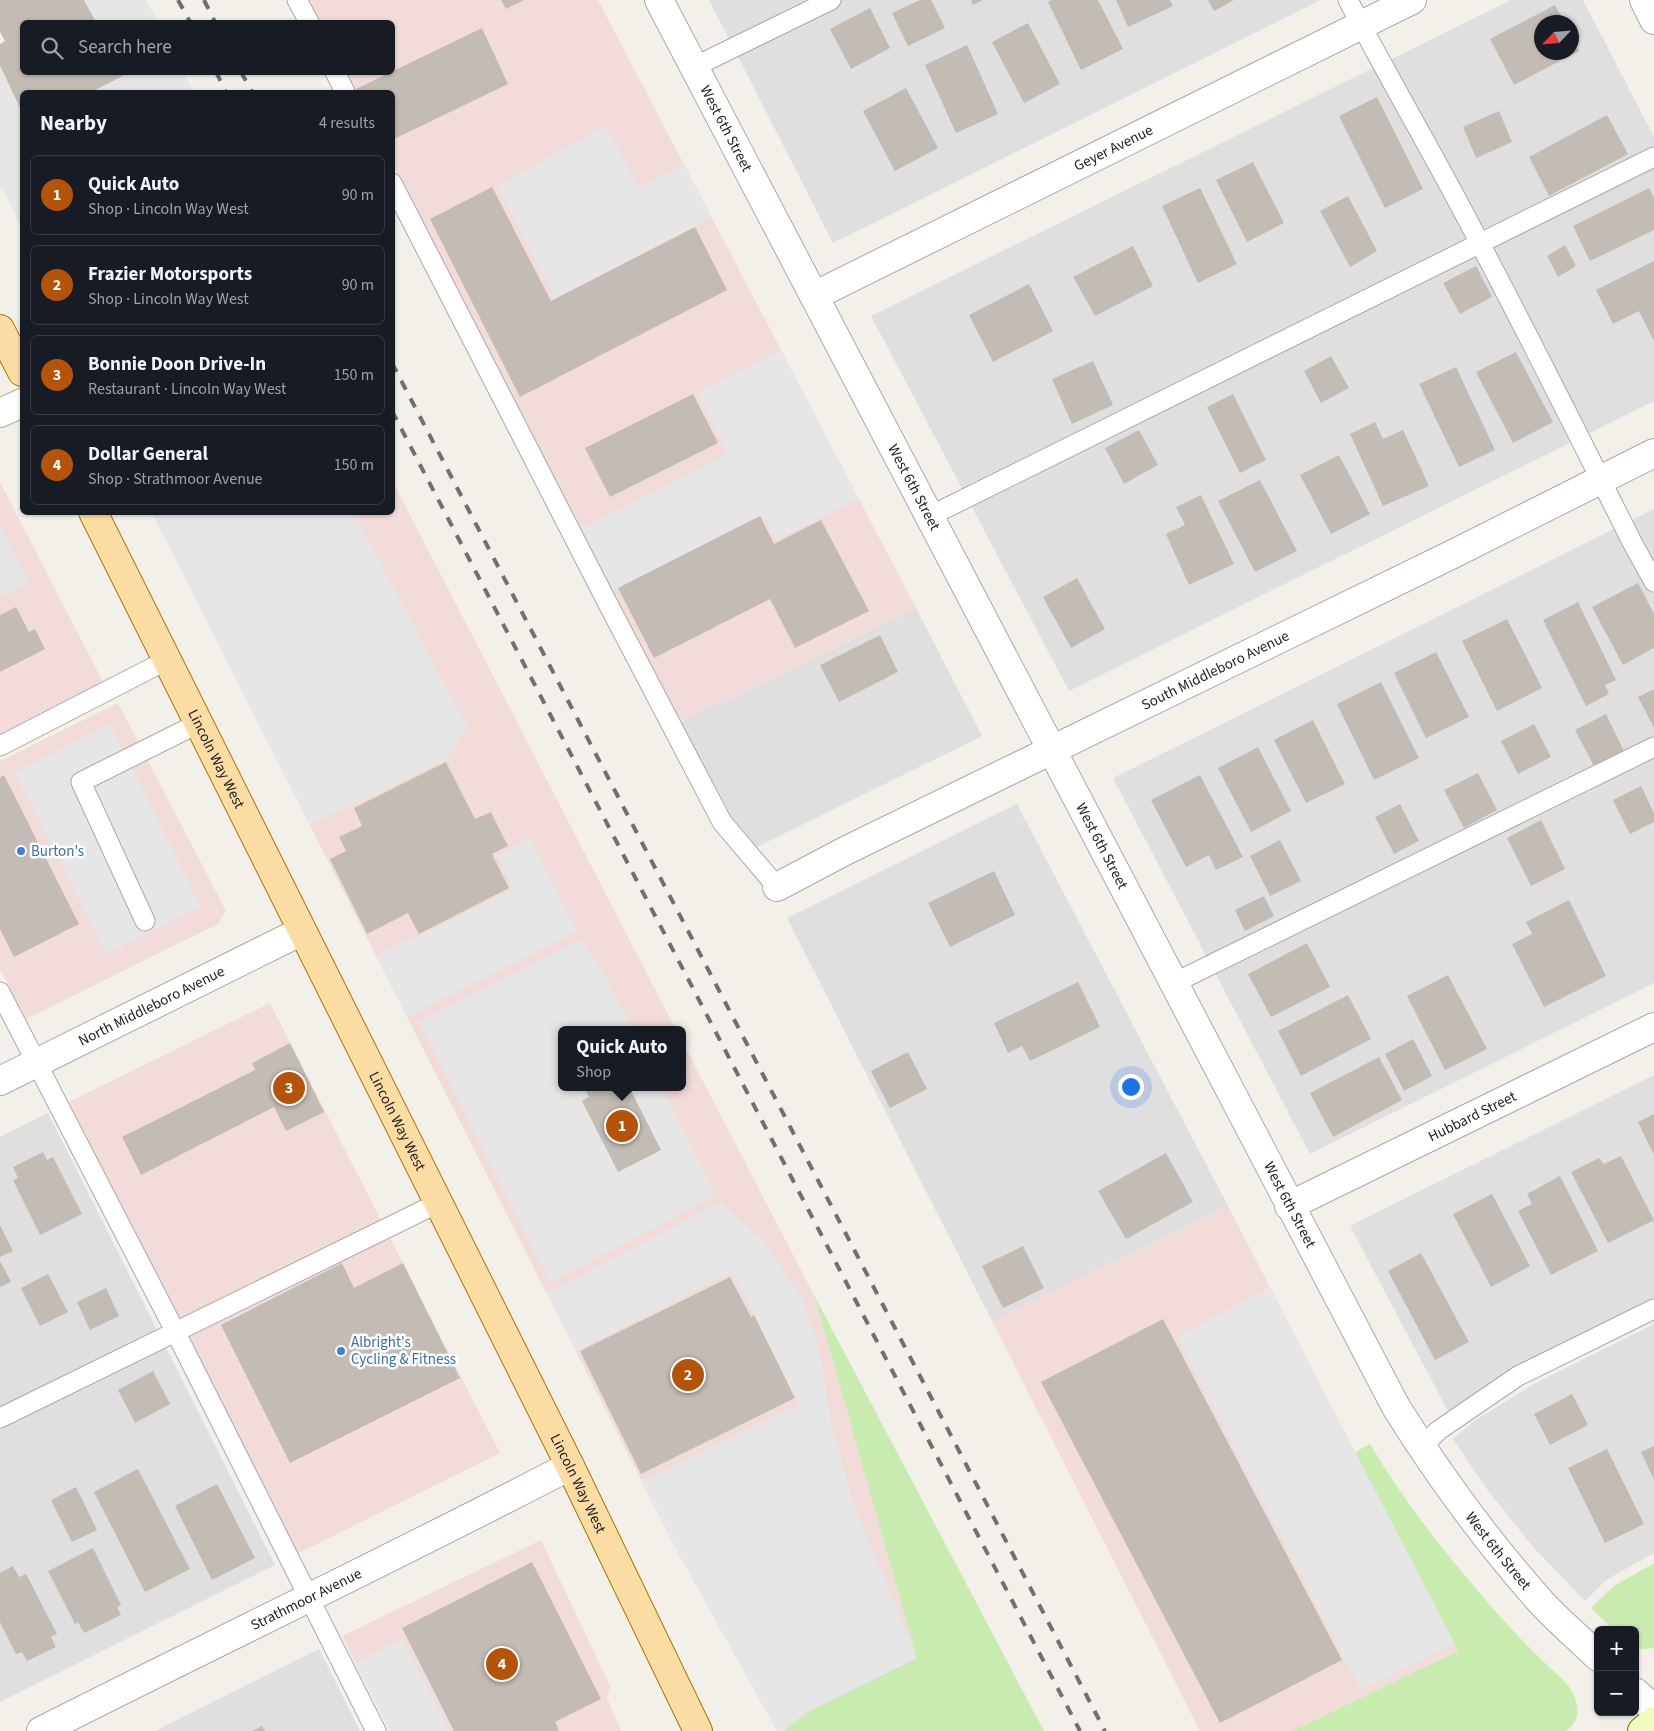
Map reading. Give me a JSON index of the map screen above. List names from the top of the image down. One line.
{"streets":{"main road":["Lincoln Way West"],"street":["West 6th Street","Geyer Avenue","South Middleboro Avenue","North Middleboro Avenue","Hubbard Street","Strathmoor Avenue"]},"crossings":[["West 6th Street","Geyer Avenue"],["West 6th Street","South Middleboro Avenue"],["West 6th Street","Hubbard Street"],["Lincoln Way West","North Middleboro Avenue"],["Lincoln Way West","Strathmoor Avenue"]],"places":["Burton's","Albright's Cycling & Fitness"],"north":"bottom left","page":{"search":"Search here","heading":["Nearby","4 results"],"list":[{"mark":"1","name":"Quick Auto","note":"Shop · Lincoln Way West","value":"90 m"},{"mark":"2","name":"Frazier Motorsports","note":"Shop · Lincoln Way West","value":"90 m"},{"mark":"3","name":"Bonnie Doon Drive-In","note":"Restaurant · Lincoln Way West","value":"150 m"},{"mark":"4","name":"Dollar General","note":"Shop · Strathmoor Avenue","value":"150 m"}],"popup":["Quick Auto","Shop"],"pins":["3","1","2","4"],"map_buttons":["+","−"]}}
